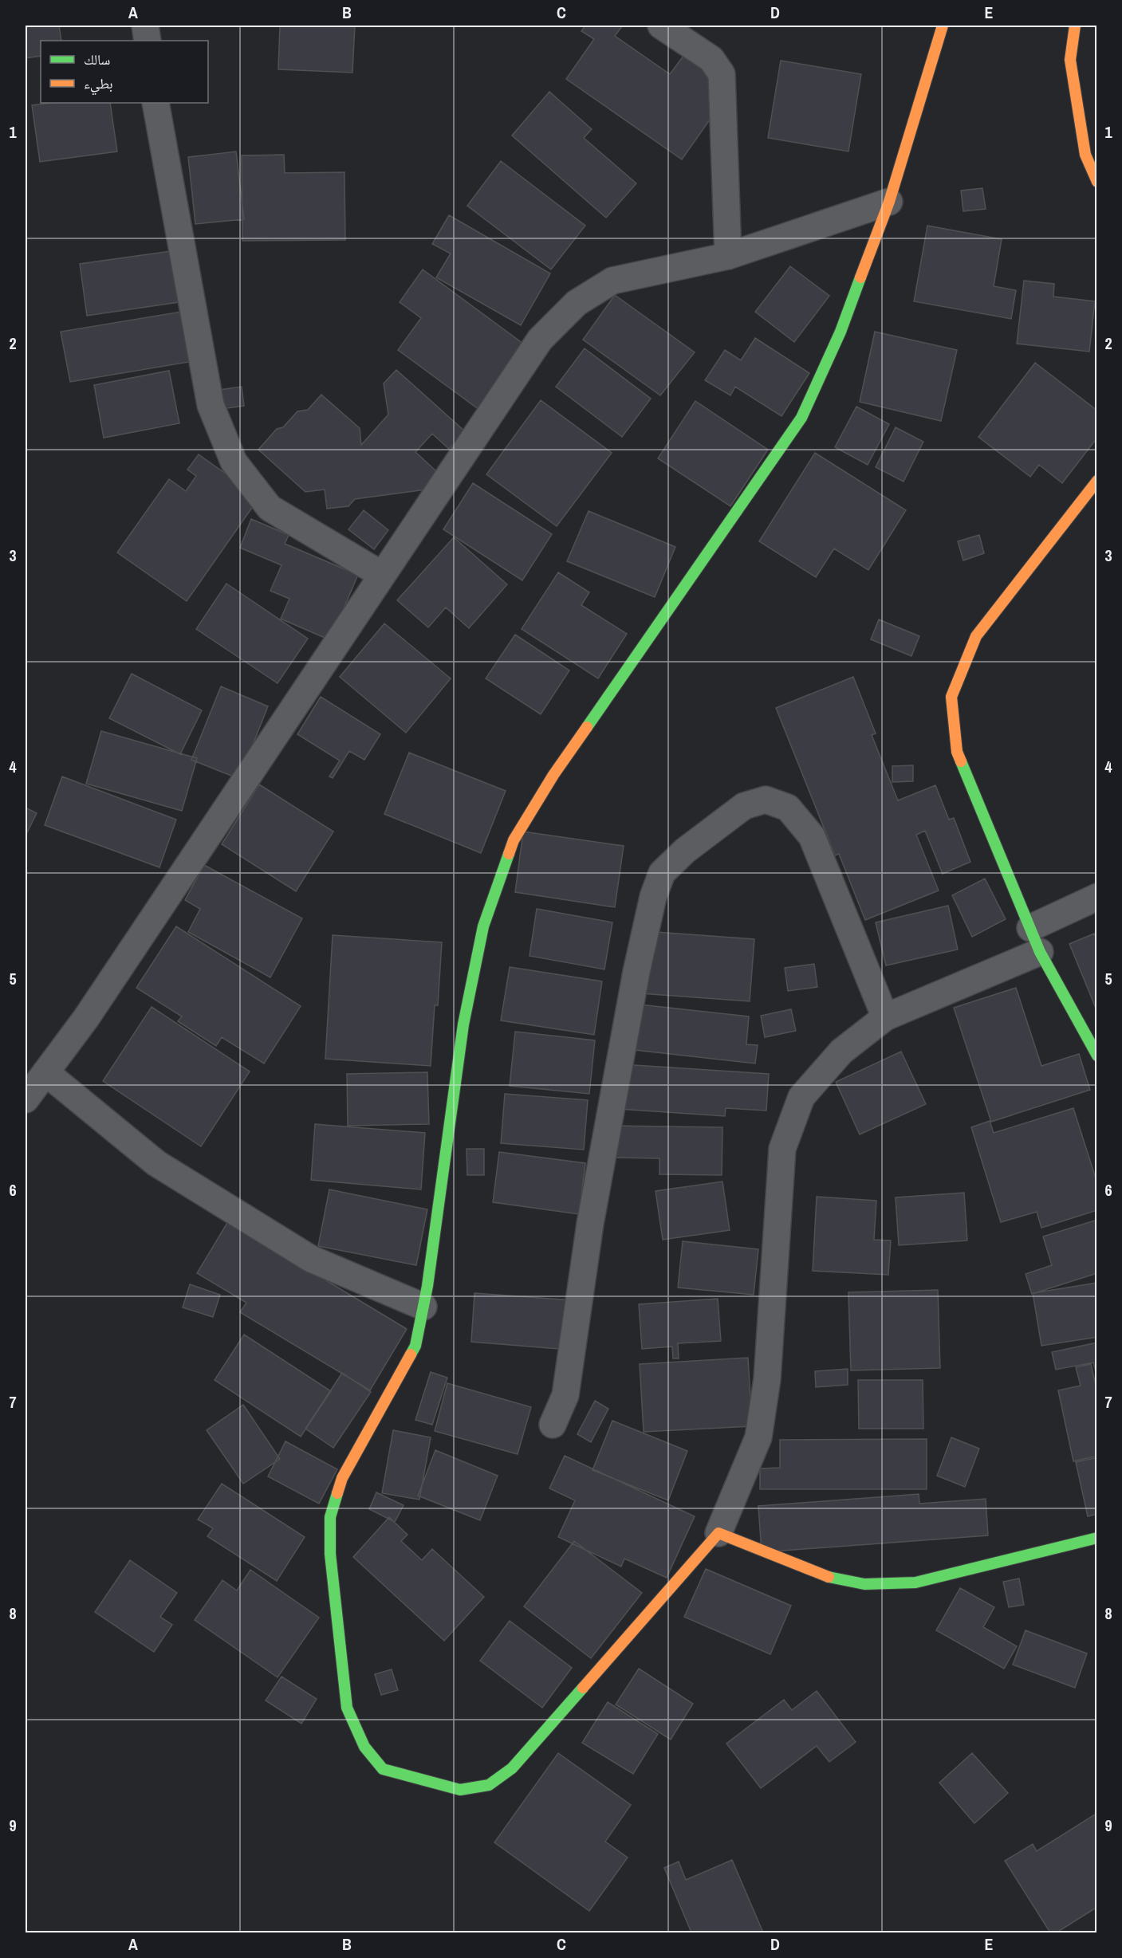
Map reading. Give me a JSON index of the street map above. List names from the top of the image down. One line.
{"legend":["سالك","بطيء"],"grid":{"columns":["A","B","C","D","E"],"rows":["1","2","3","4","5","6","7","8","9"]}}
